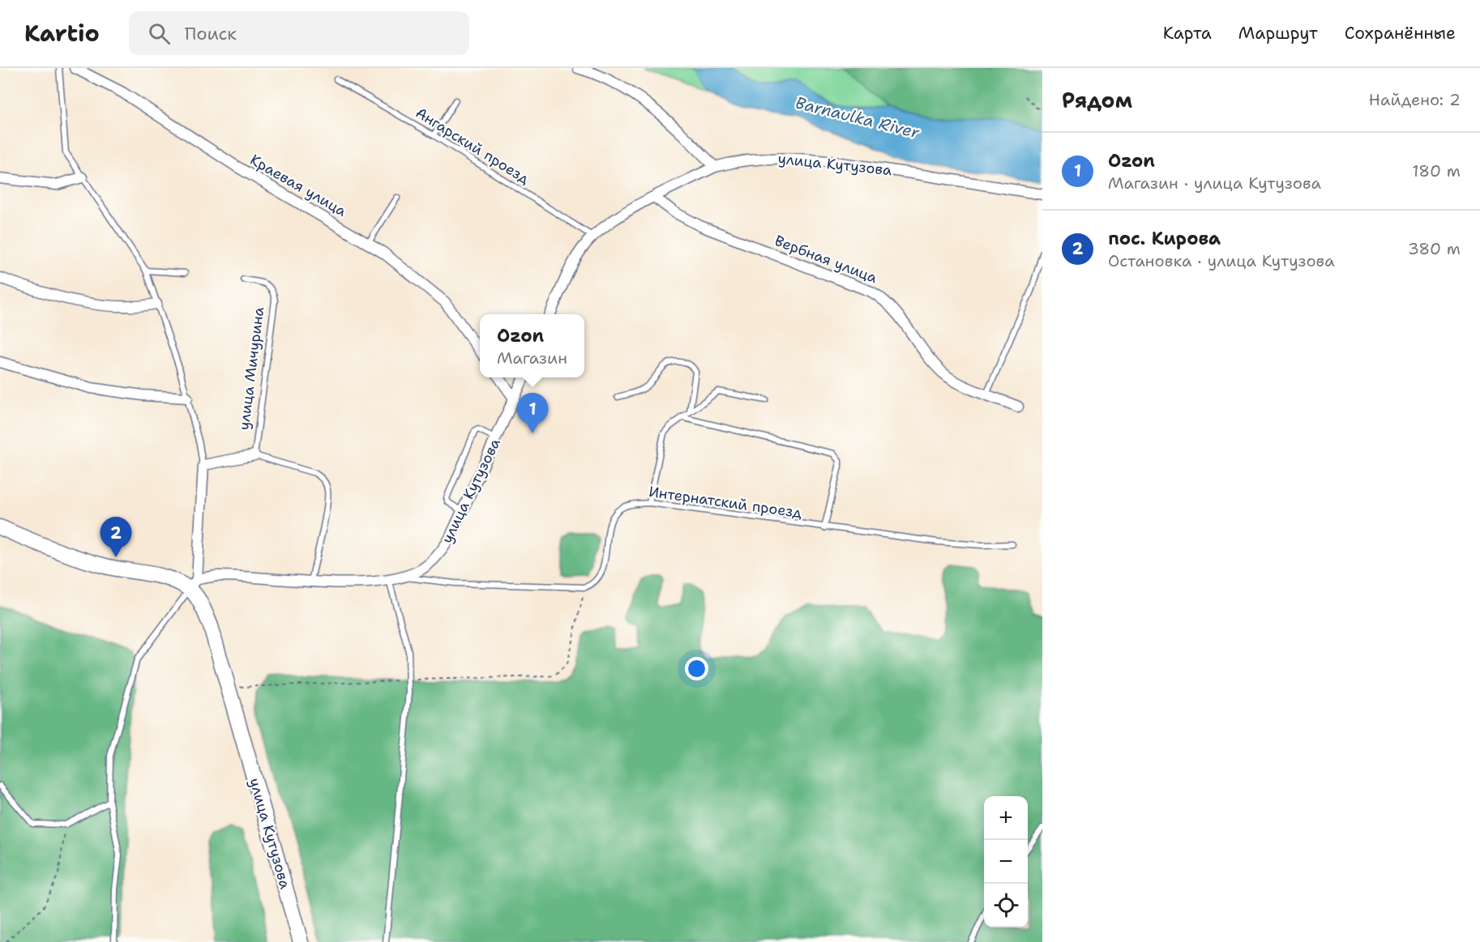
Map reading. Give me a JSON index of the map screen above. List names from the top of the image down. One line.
{"streets":{"main road":["улица Кутузова"],"street":["Краевая улица","Вербная улица"],"lane":["Ангарский проезд","улица Мичурина","Интернатский проезд"]},"crossings":[["Ангарский проезд","улица Кутузова"],["улица Кутузова","Вербная улица"]],"water":["Barnaulka River"],"page":{"header":"Kartio","search":"Поиск","nav":["Карта","Маршрут","Сохранённые"],"heading":["Рядом","Найдено: 2"],"list":[{"mark":"1","name":"Ozon","note":"Магазин · улица Кутузова","value":"180 m"},{"mark":"2","name":"пос. Кирова","note":"Остановка · улица Кутузова","value":"380 m"}],"popup":["Ozon","Магазин"],"pins":["1","2"],"map_buttons":["+","−"]}}
